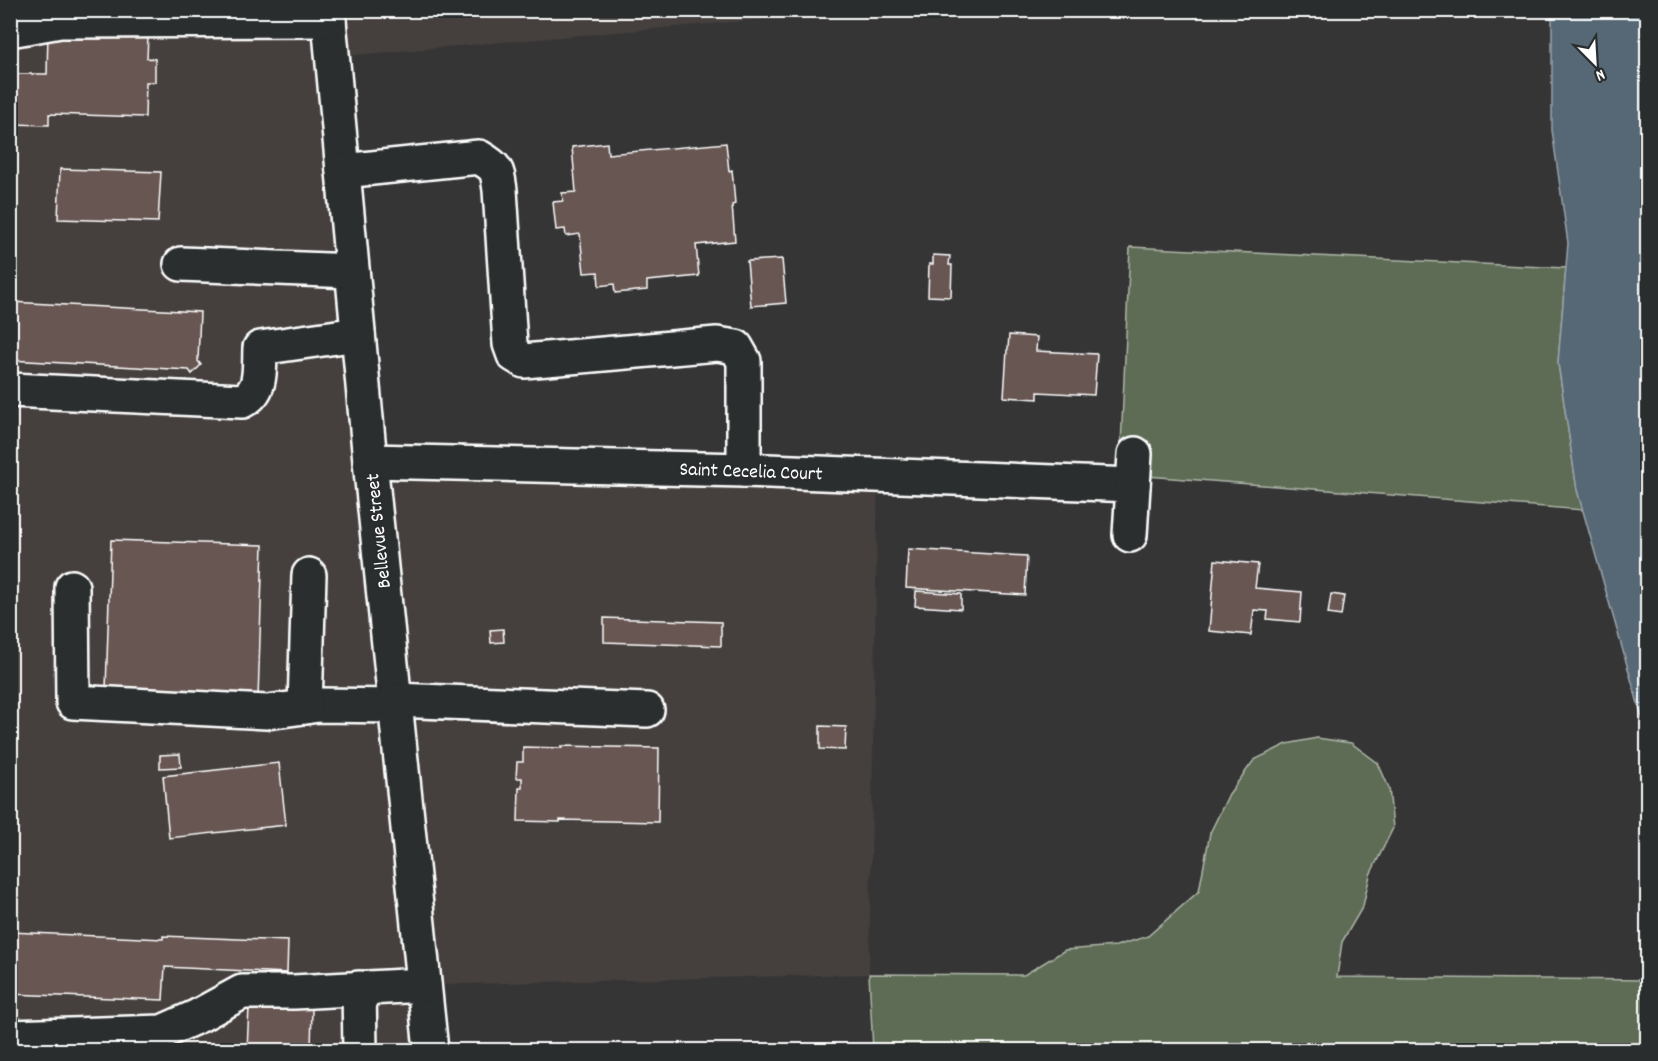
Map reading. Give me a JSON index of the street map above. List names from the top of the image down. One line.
{"streets":{"street":["Saint Cecelia Court","Bellevue Street"]},"crossings":[["Saint Cecelia Court","Bellevue Street"]],"north":"bottom right"}
